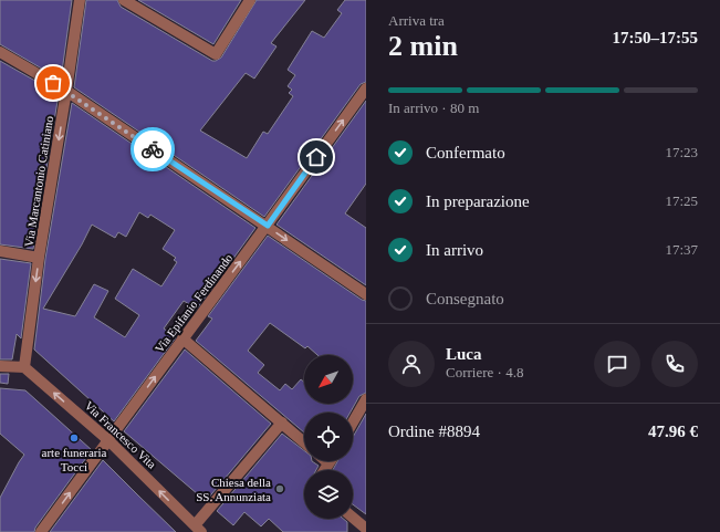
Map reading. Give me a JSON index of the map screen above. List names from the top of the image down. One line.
{"streets":{"street":["Via Marcantonio Catiniano","Via Epifanio Ferdinando","Via Francesco Vita"]},"crossings":[["Via Marcantonio Catiniano","Via Francesco Vita"],["Via Epifanio Ferdinando","Via Francesco Vita"]],"one_way":["Via Marcantonio Catiniano","Via Epifanio Ferdinando","Via Francesco Vita"],"places":["arte funeraria Tocci","Chiesa della SS. Annunziata"],"north":"bottom left","page":{"heading":["2 min","Arriva tra","17:50–17:55"],"panel":["Luca","Corriere · 4.8","Ordine #8894","47.96 €"],"bar":"In arrivo · 80 m","list":[["Confermato","17:23"],["In preparazione","17:25"],["In arrivo","17:37"],"Consegnato"]}}
